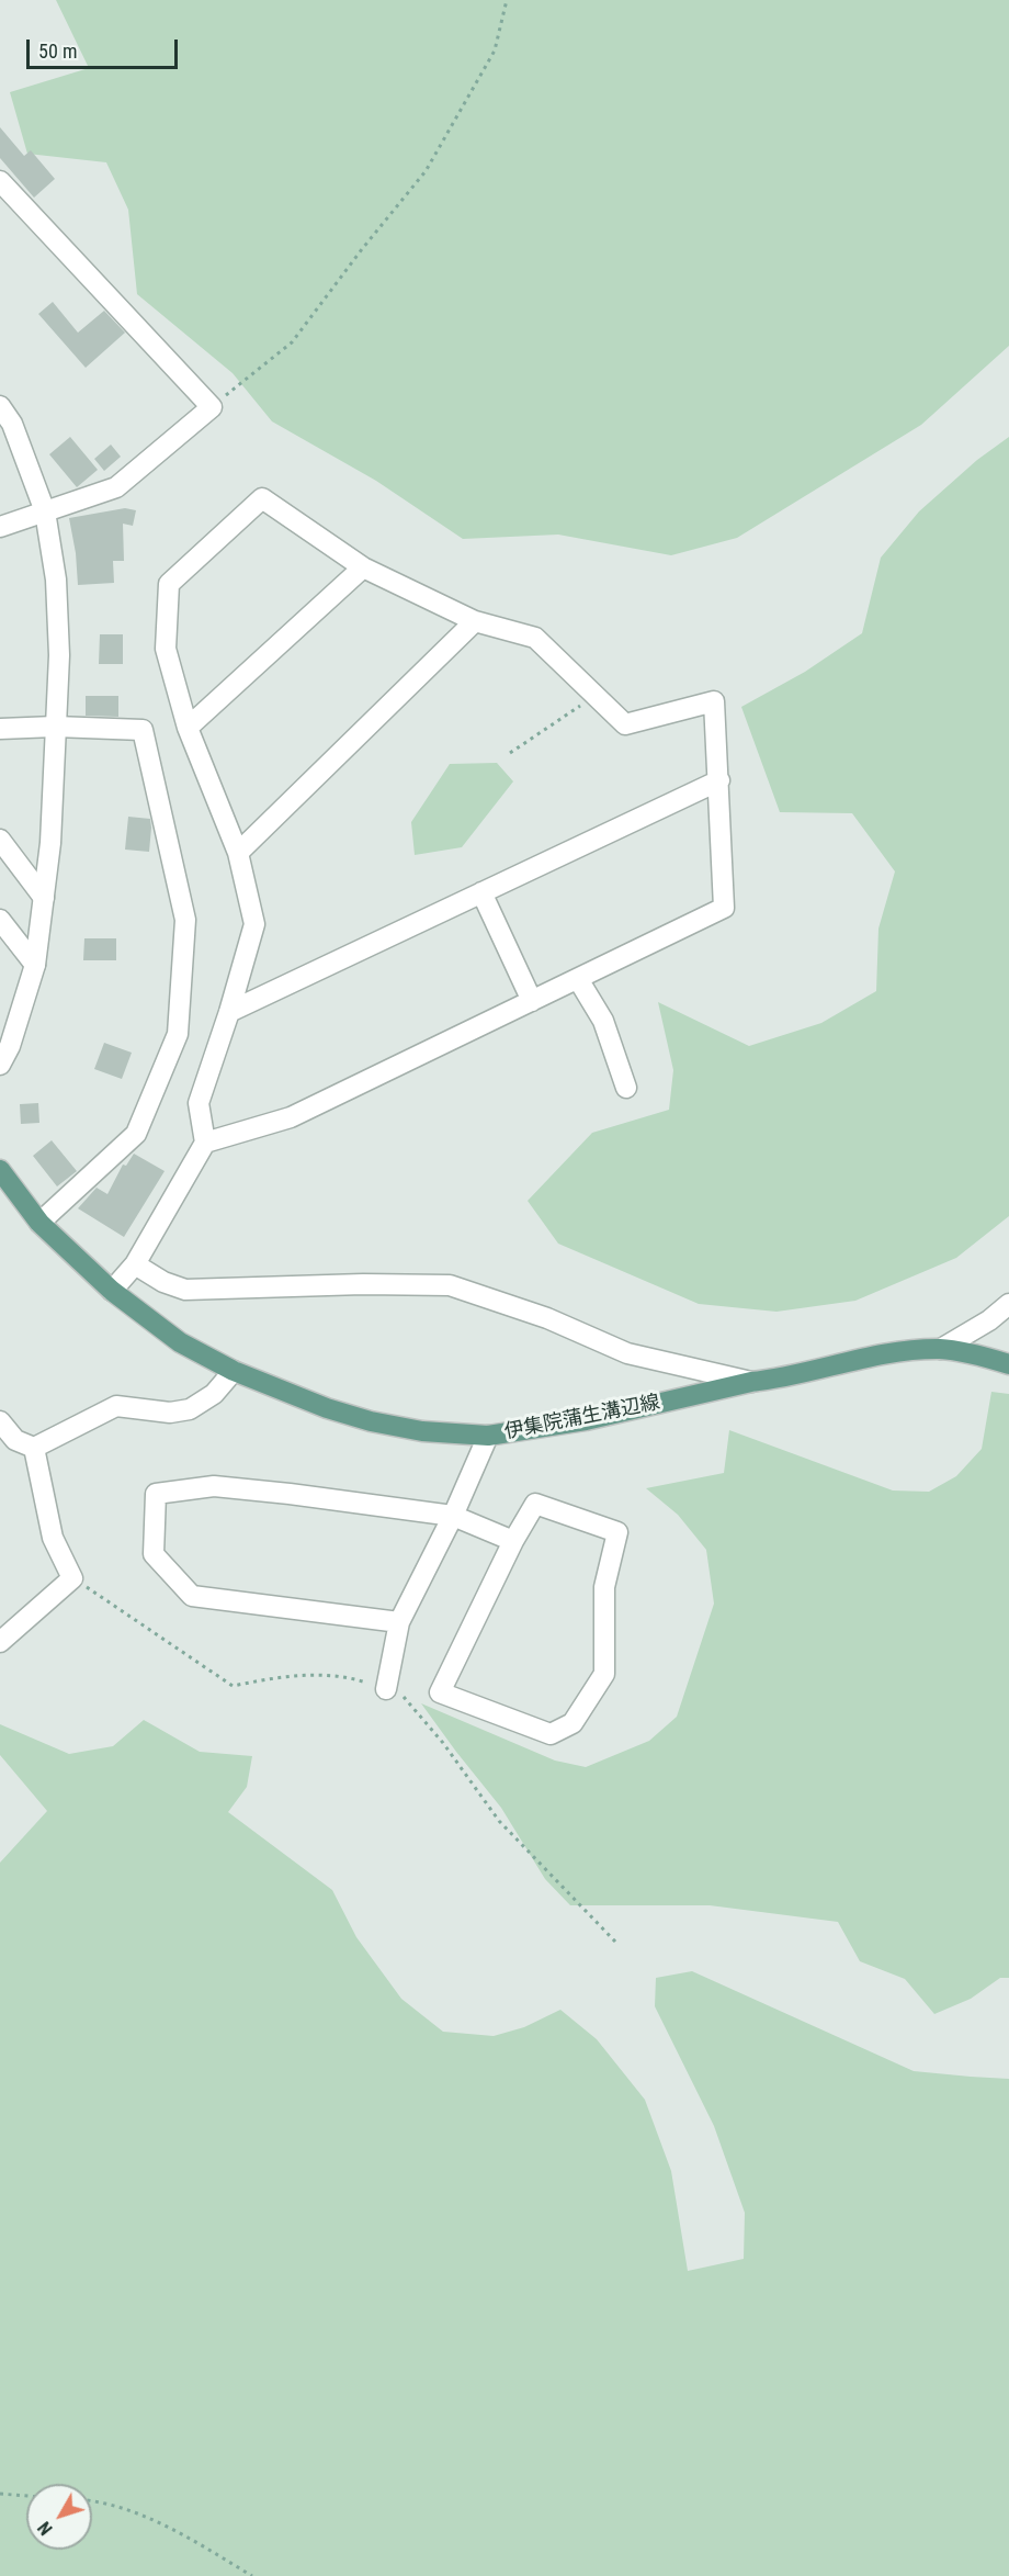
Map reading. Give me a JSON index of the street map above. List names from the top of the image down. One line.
{"streets":{"main road":["伊集院蒲生溝辺線"]},"scale_bar":"50 m","north":"bottom left"}
